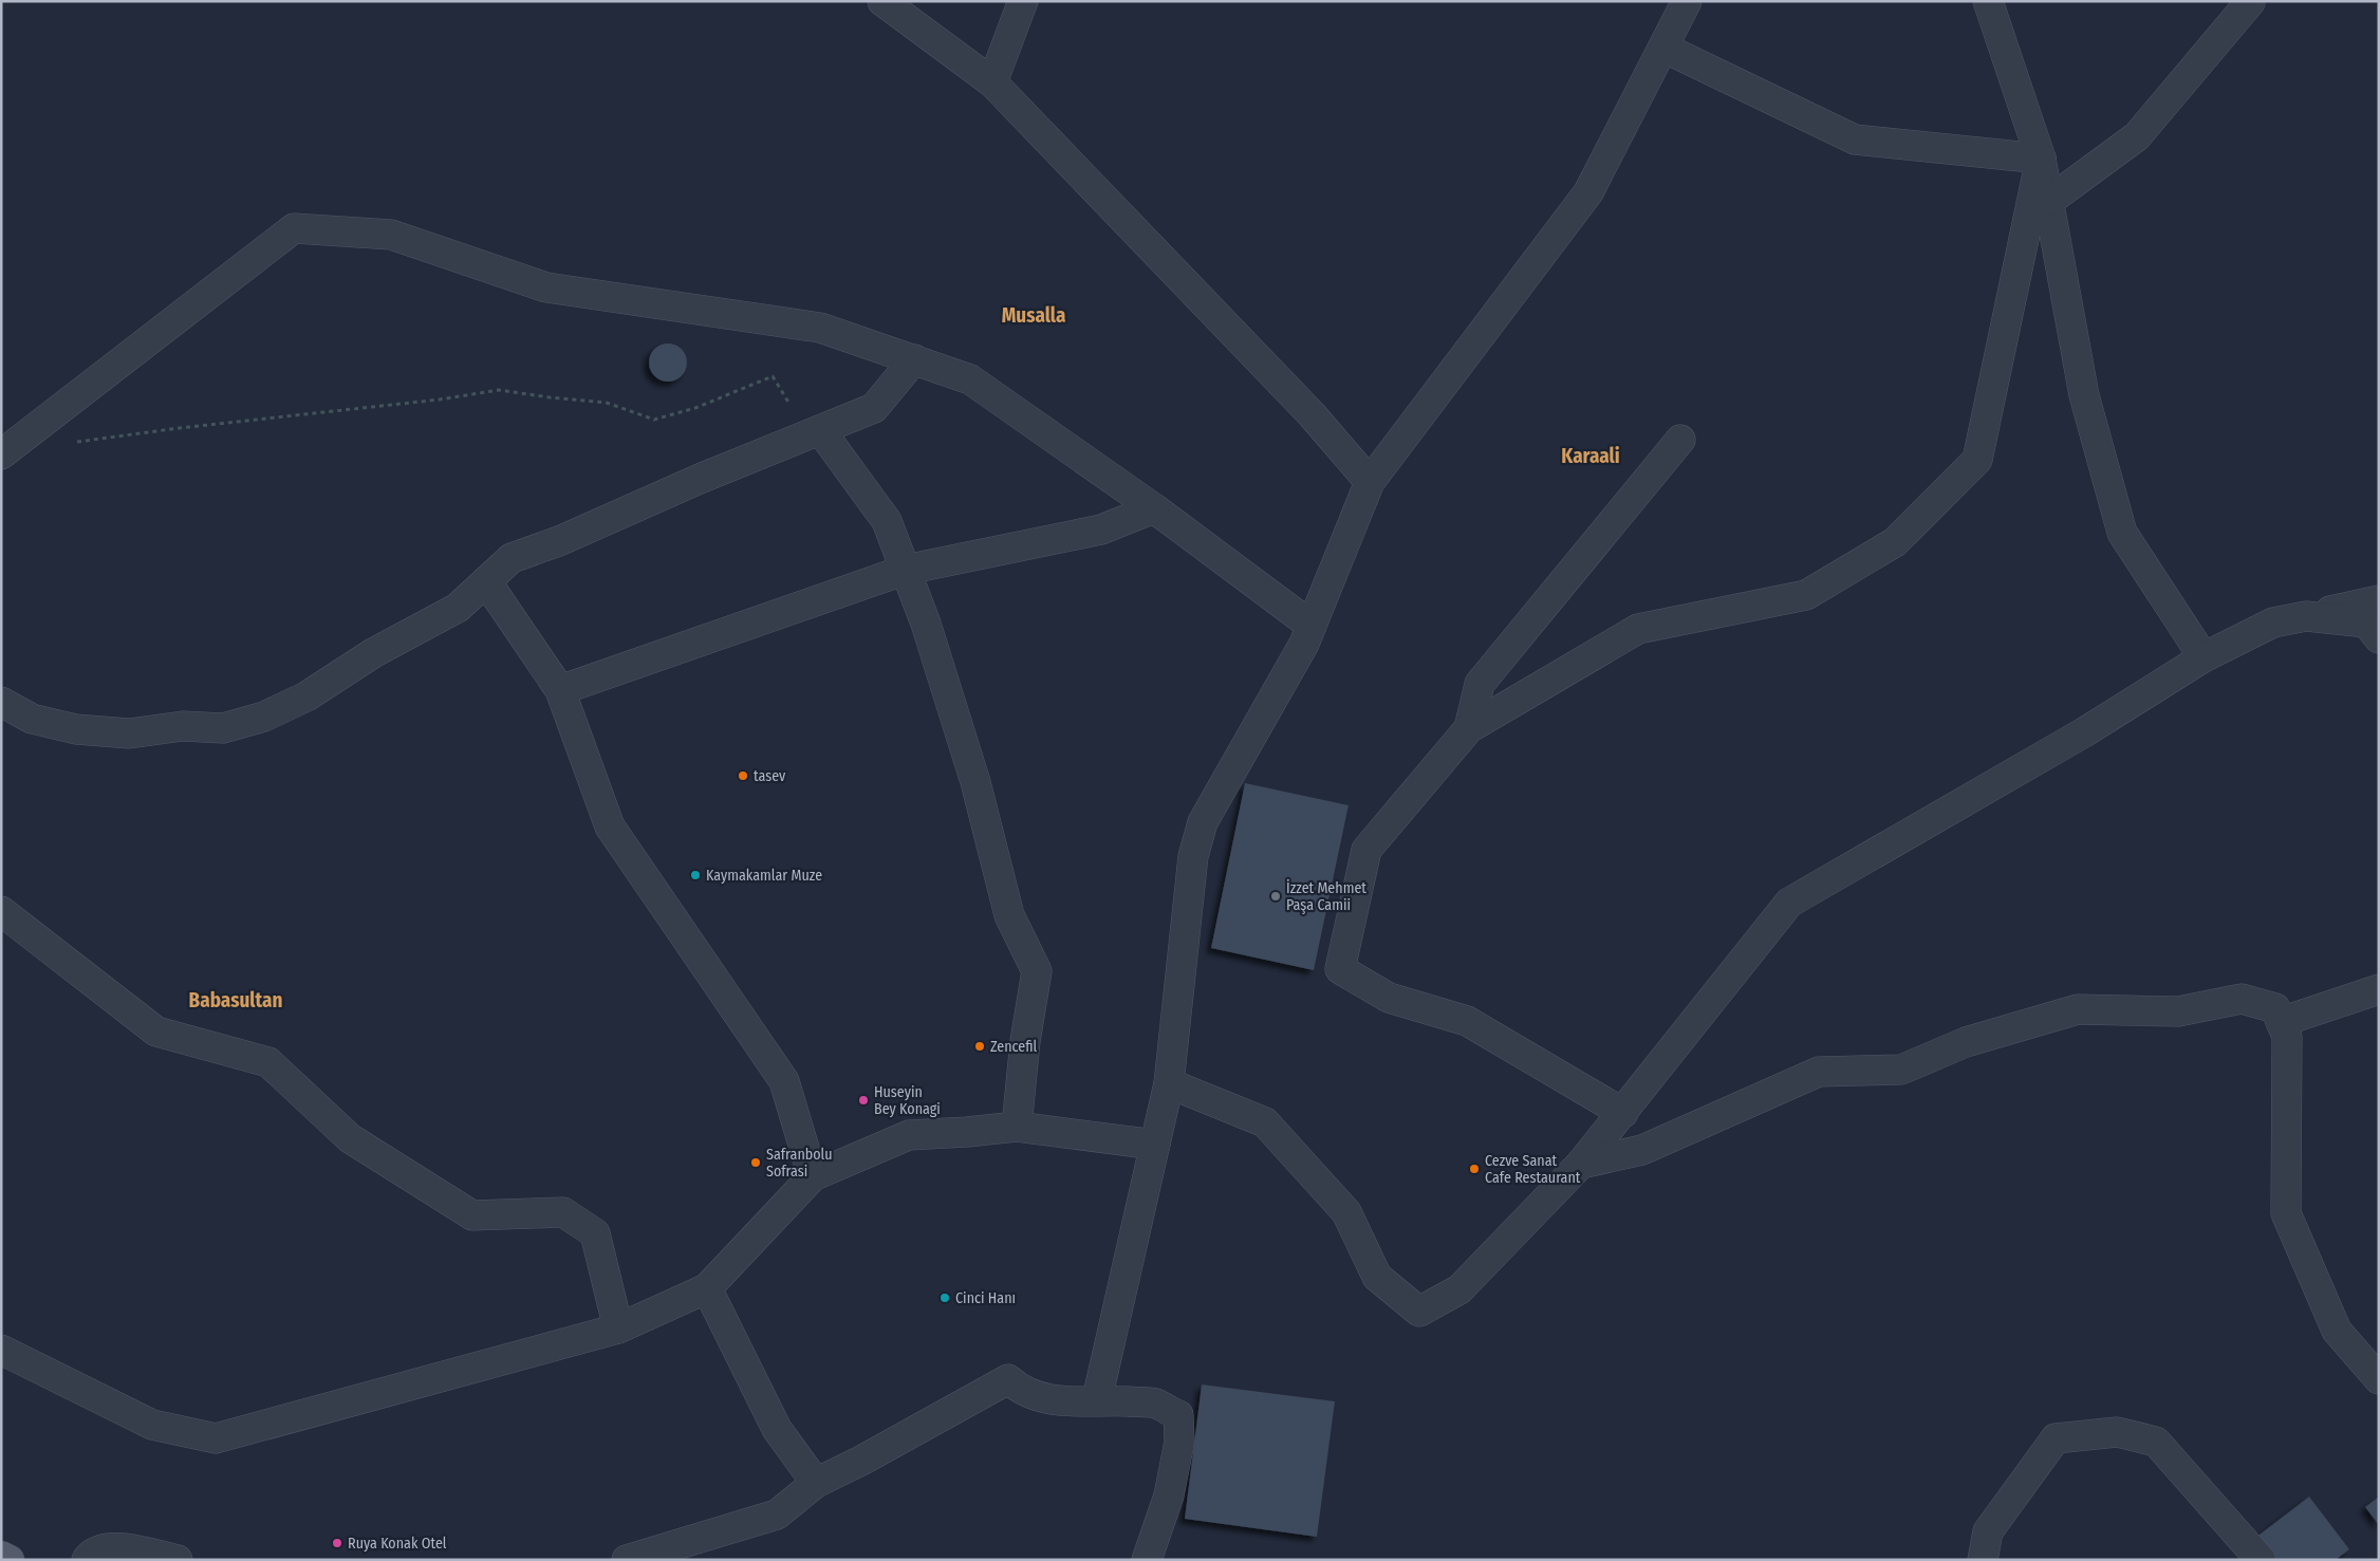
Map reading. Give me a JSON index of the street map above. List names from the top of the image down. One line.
{"districts":["Musalla","Karaali","Babasultan"],"places":["tasev","Kaymakamlar Muze","İzzet Mehmet Paşa Camii","Zencefil","Huseyin Bey Konagi","Safranbolu Sofrasi","Cezve Sanat Cafe Restaurant","Cinci Hanı","Ruya Konak Otel"]}
